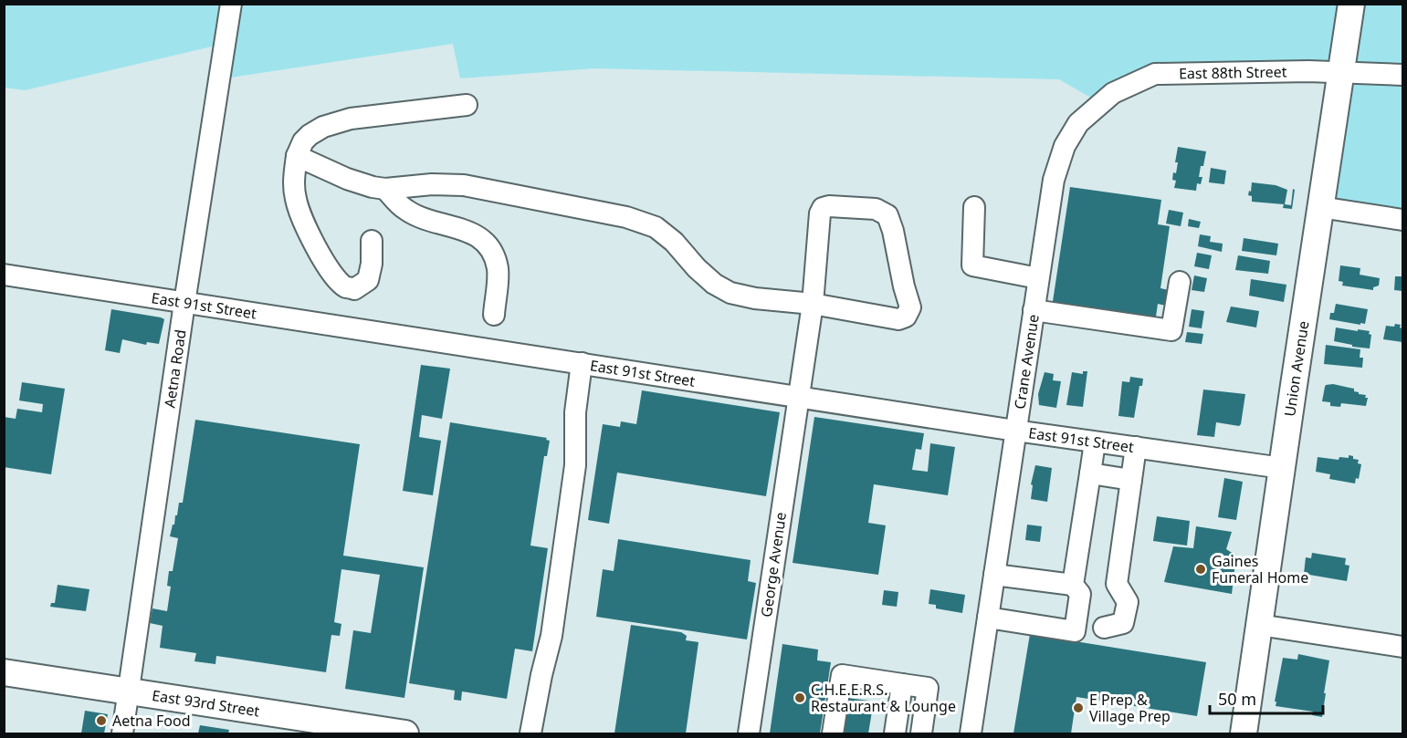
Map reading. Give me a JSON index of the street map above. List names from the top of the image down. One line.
{"streets":{"main road":["Union Avenue","East 93rd Street"],"street":["East 88th Street","East 91st Street","Crane Avenue","Aetna Road","George Avenue"]},"crossings":[["East 88th Street","Crane Avenue"],["East 88th Street","Union Avenue"],["East 91st Street","Crane Avenue"],["East 91st Street","Aetna Road"],["East 91st Street","Union Avenue"],["East 91st Street","George Avenue"],["Aetna Road","East 93rd Street"]],"places":["Gaines Funeral Home","C.H.E.E.R.S. Restaurant & Lounge","E Prep & Village Prep","Aetna Food"],"scale_bar":"50 m"}
